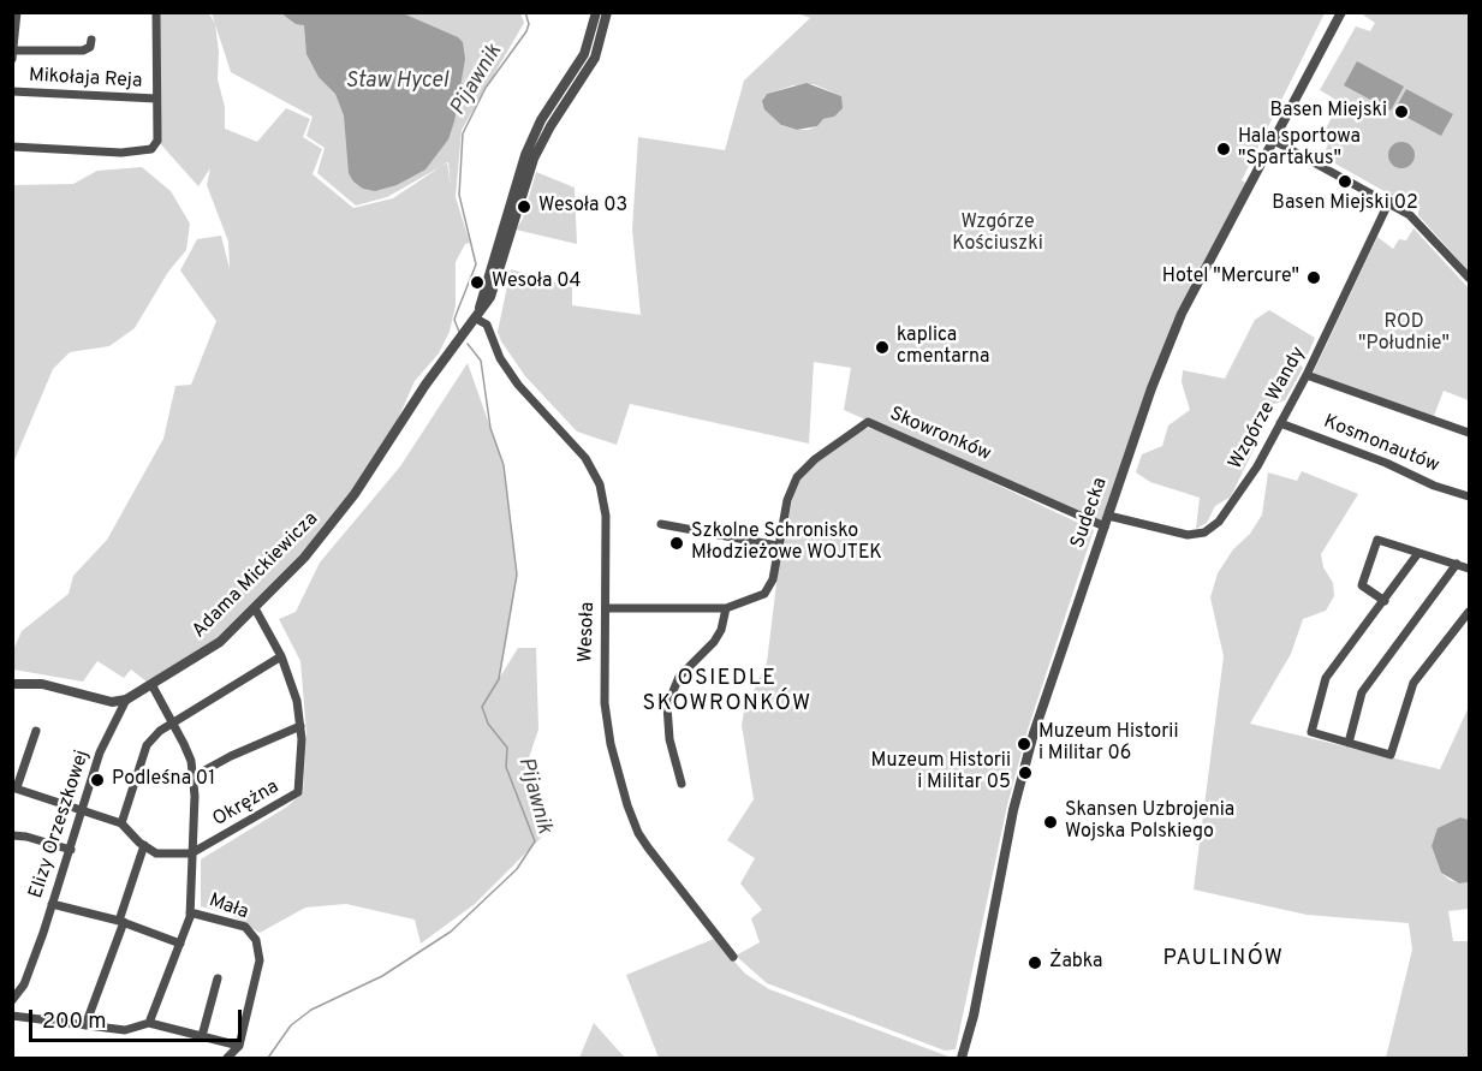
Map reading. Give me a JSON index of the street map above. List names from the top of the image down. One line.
{"streets":{"street":["Mikołaja Reja","Wzgórze Wandy","Skowronków","Kosmonautów","Sudecka","Adama Mickiewicza","Wesoła","Okrężna","Elizy Orzeszkowej","Mała"]},"crossings":[["Wzgórze Wandy","Skowronków"],["Wzgórze Wandy","Kosmonautów"],["Wzgórze Wandy","Sudecka"],["Skowronków","Sudecka"],["Skowronków","Wesoła"],["Adama Mickiewicza","Wesoła"],["Adama Mickiewicza","Okrężna"],["Adama Mickiewicza","Elizy Orzeszkowej"],["Okrężna","Mała"]],"districts":["OSIEDLE SKOWRONKÓW","PAULINÓW"],"water":["Pijawnik","Staw Hycel"],"parks":["Wzgórze Kościuszki","ROD \"Południe\""],"places":["Basen Miejski","Hala sportowa \"Spartakus\"","Basen Miejski 02","Wesoła 03","Hotel \"Mercure\"","Wesoła 04","kaplica cmentarna","Szkolne Schronisko Młodzieżowe WOJTEK","Muzeum Historii i Militar 06","Muzeum Historii i Militar 05","Podleśna 01","Skansen Uzbrojenia Wojska Polskiego","Żabka"],"scale_bar":"200 m"}
